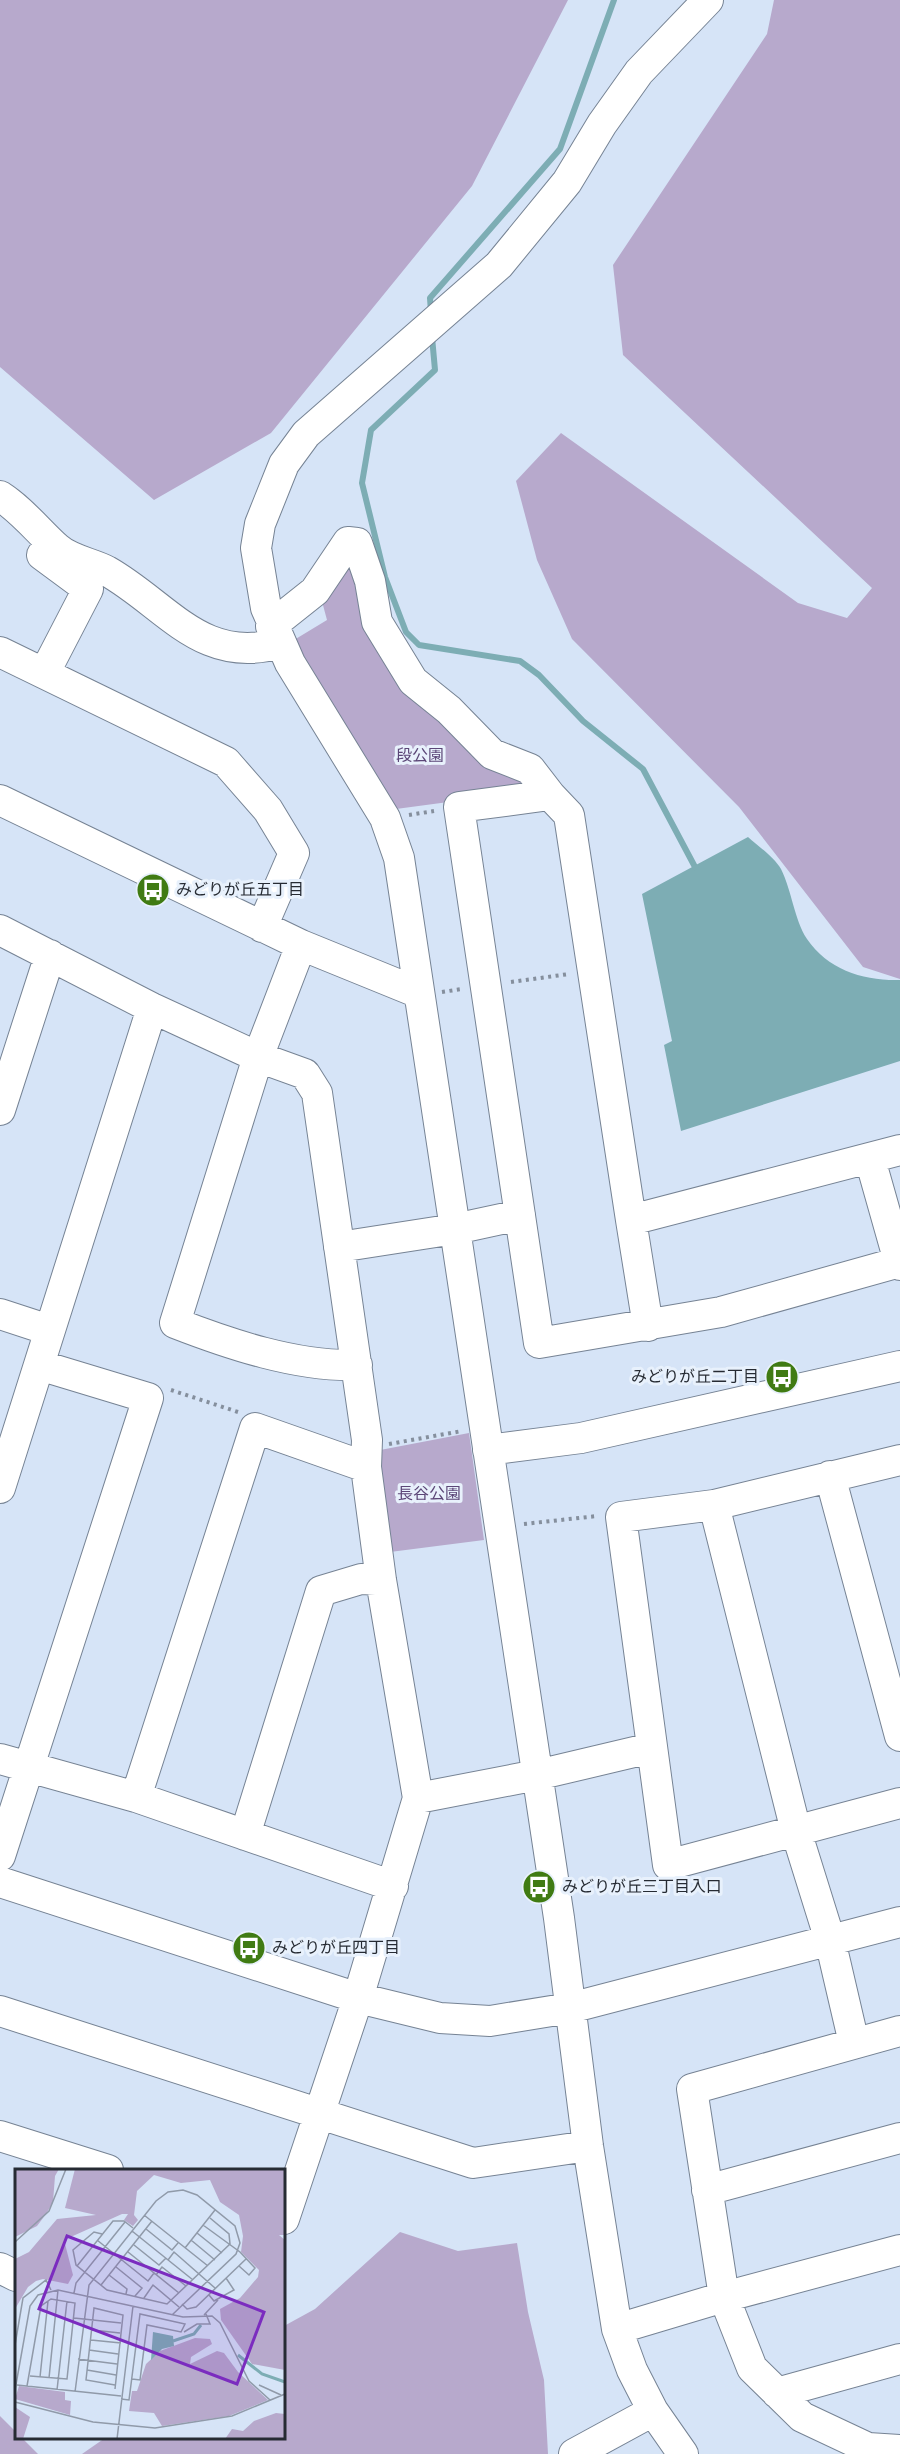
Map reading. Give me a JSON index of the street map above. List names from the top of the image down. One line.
{"parks":["段公園","長谷公園"],"places":{"bus stop":["みどりが丘五丁目","みどりが丘二丁目","みどりが丘三丁目入口","みどりが丘四丁目"]}}
